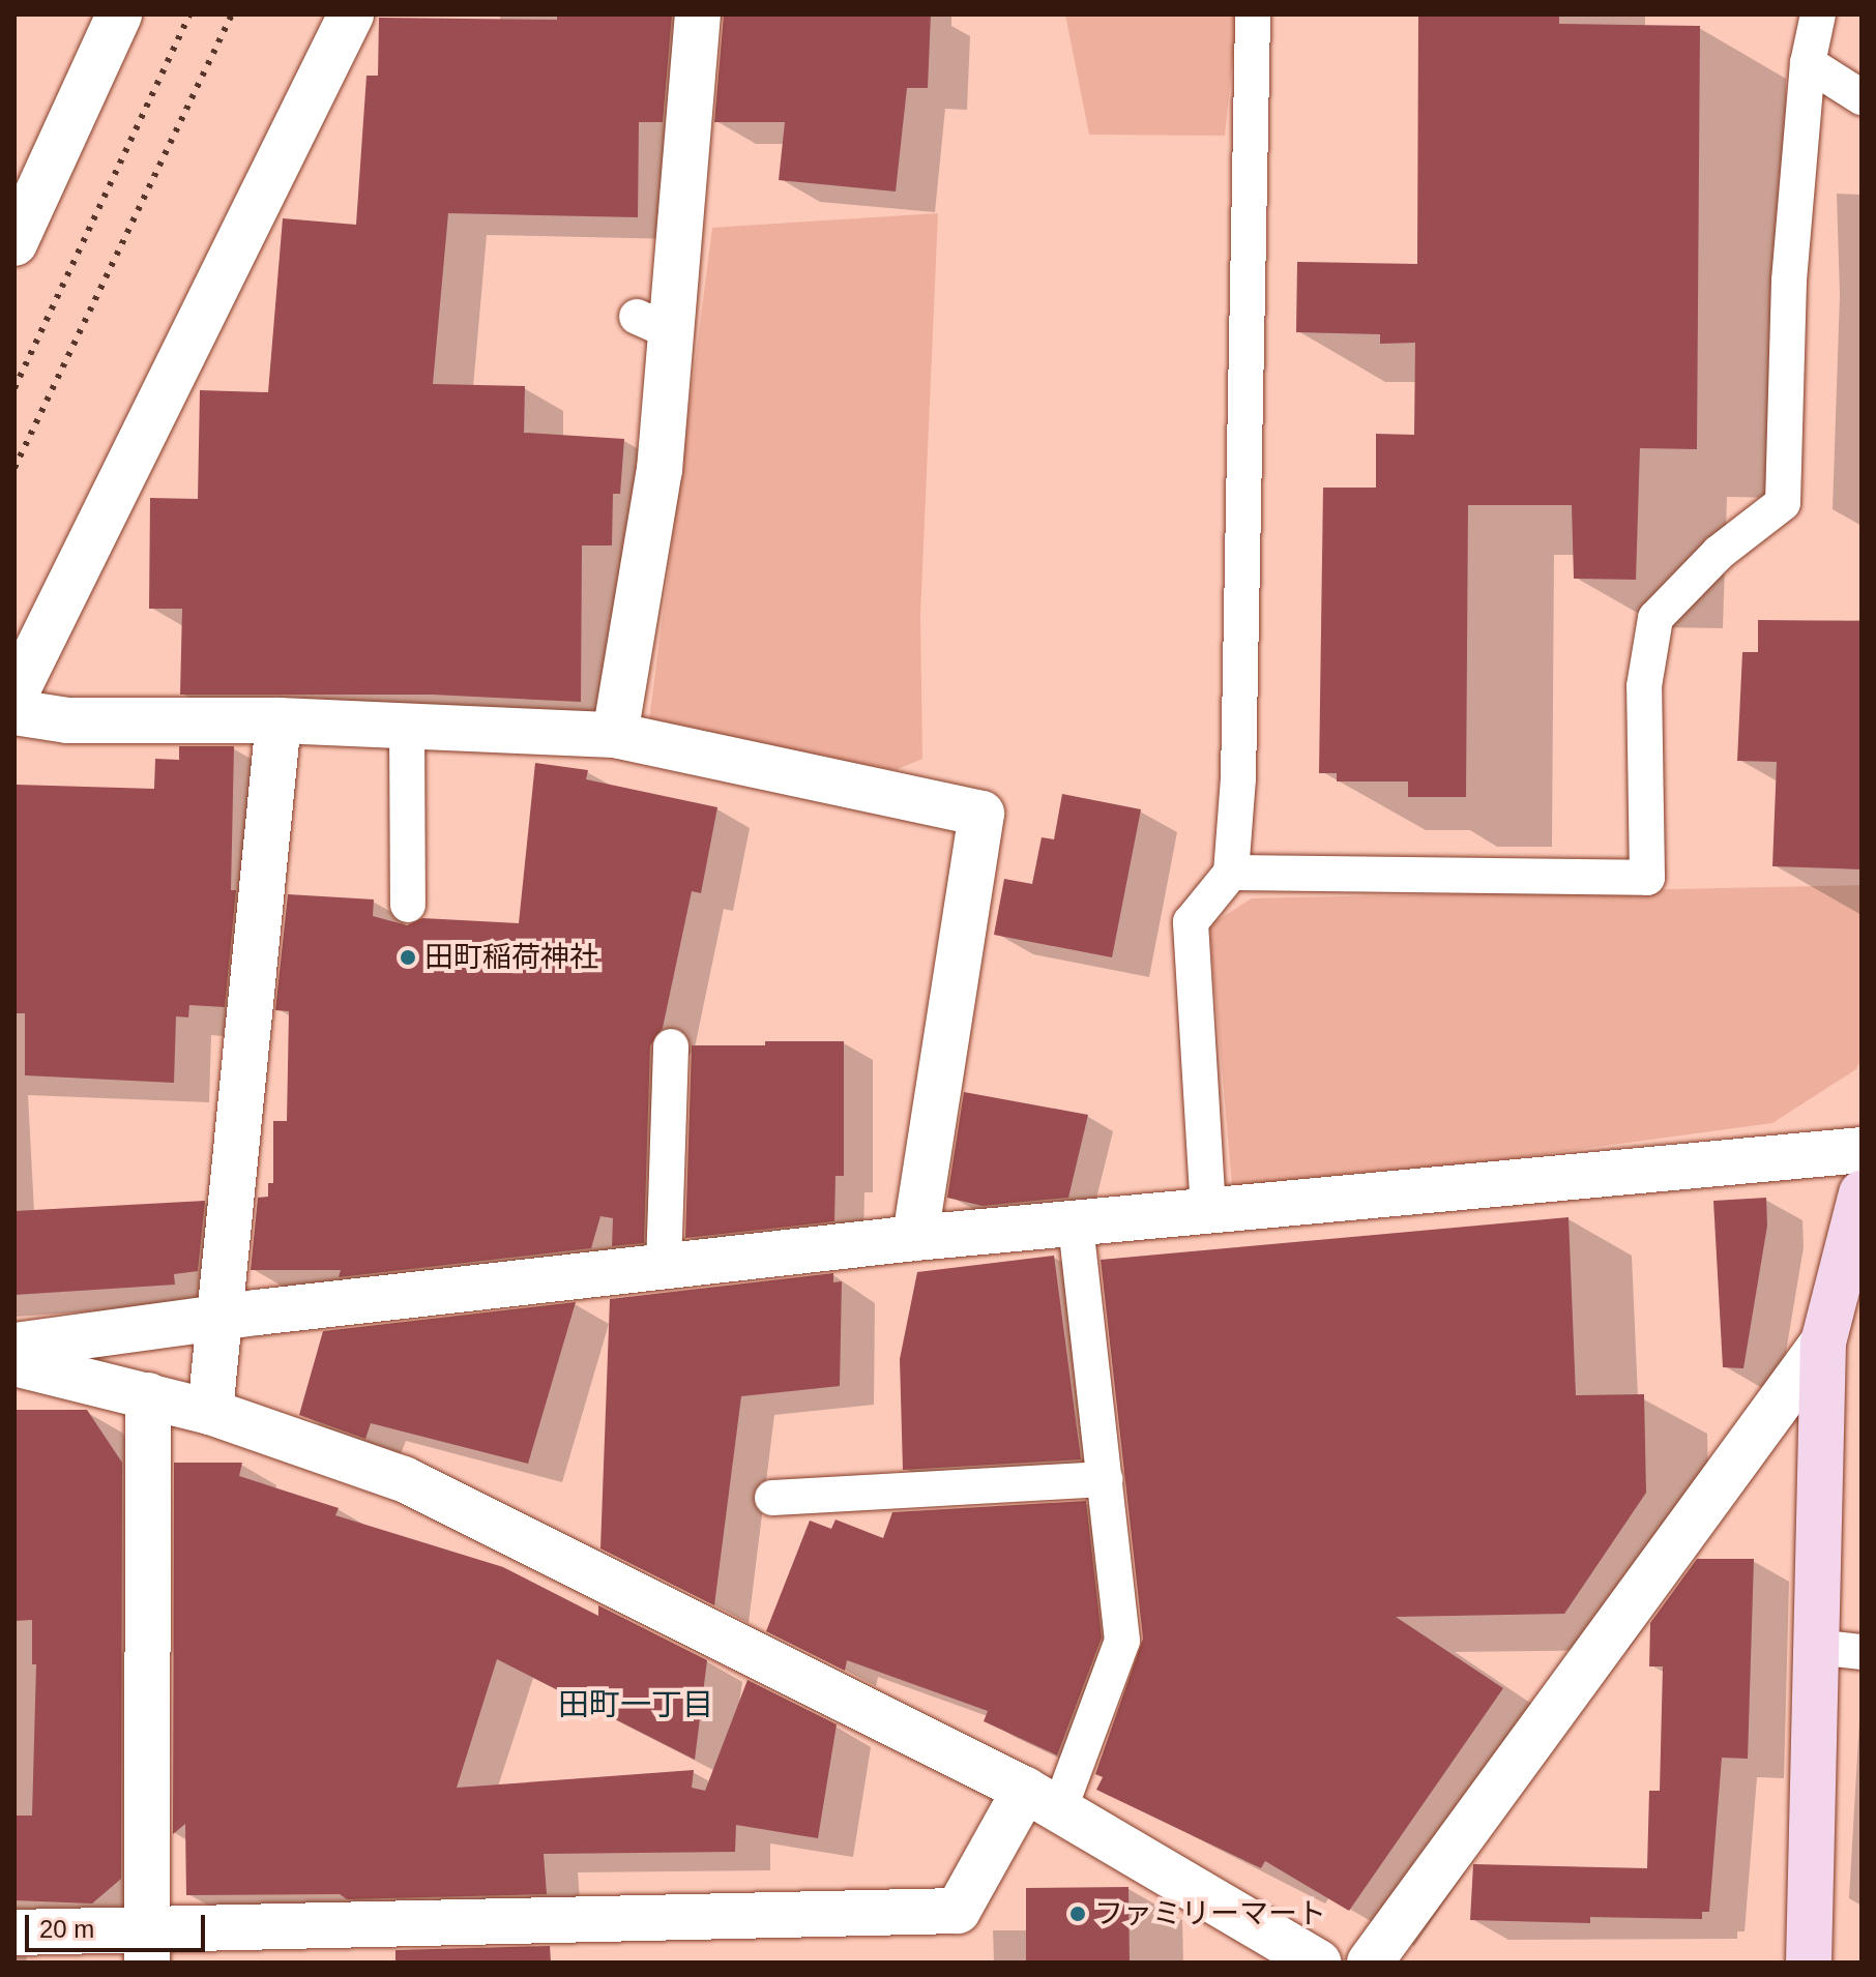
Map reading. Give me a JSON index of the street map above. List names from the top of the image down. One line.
{"districts":["田町一丁目"],"places":["田町稲荷神社","ファミリーマート"],"scale_bar":"20 m"}
